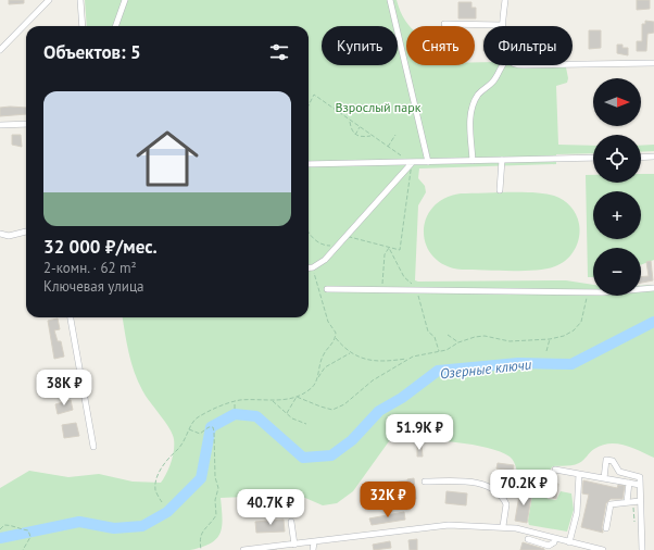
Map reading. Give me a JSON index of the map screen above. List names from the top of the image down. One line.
{"water":["Озерные ключи"],"parks":["Взрослый парк"],"north":"right","page":{"chip":["Купить","Снять","Фильтры"],"heading":"Объектов: 5","map_buttons":["+","−"],"list":[{"name":"32 000 ₽/мес.","note":"2-комн. · 62 m² · Ключевая улица"}],"price":["38K ₽","51.9K ₽","70.2K ₽","32K ₽","40.7K ₽"]}}
